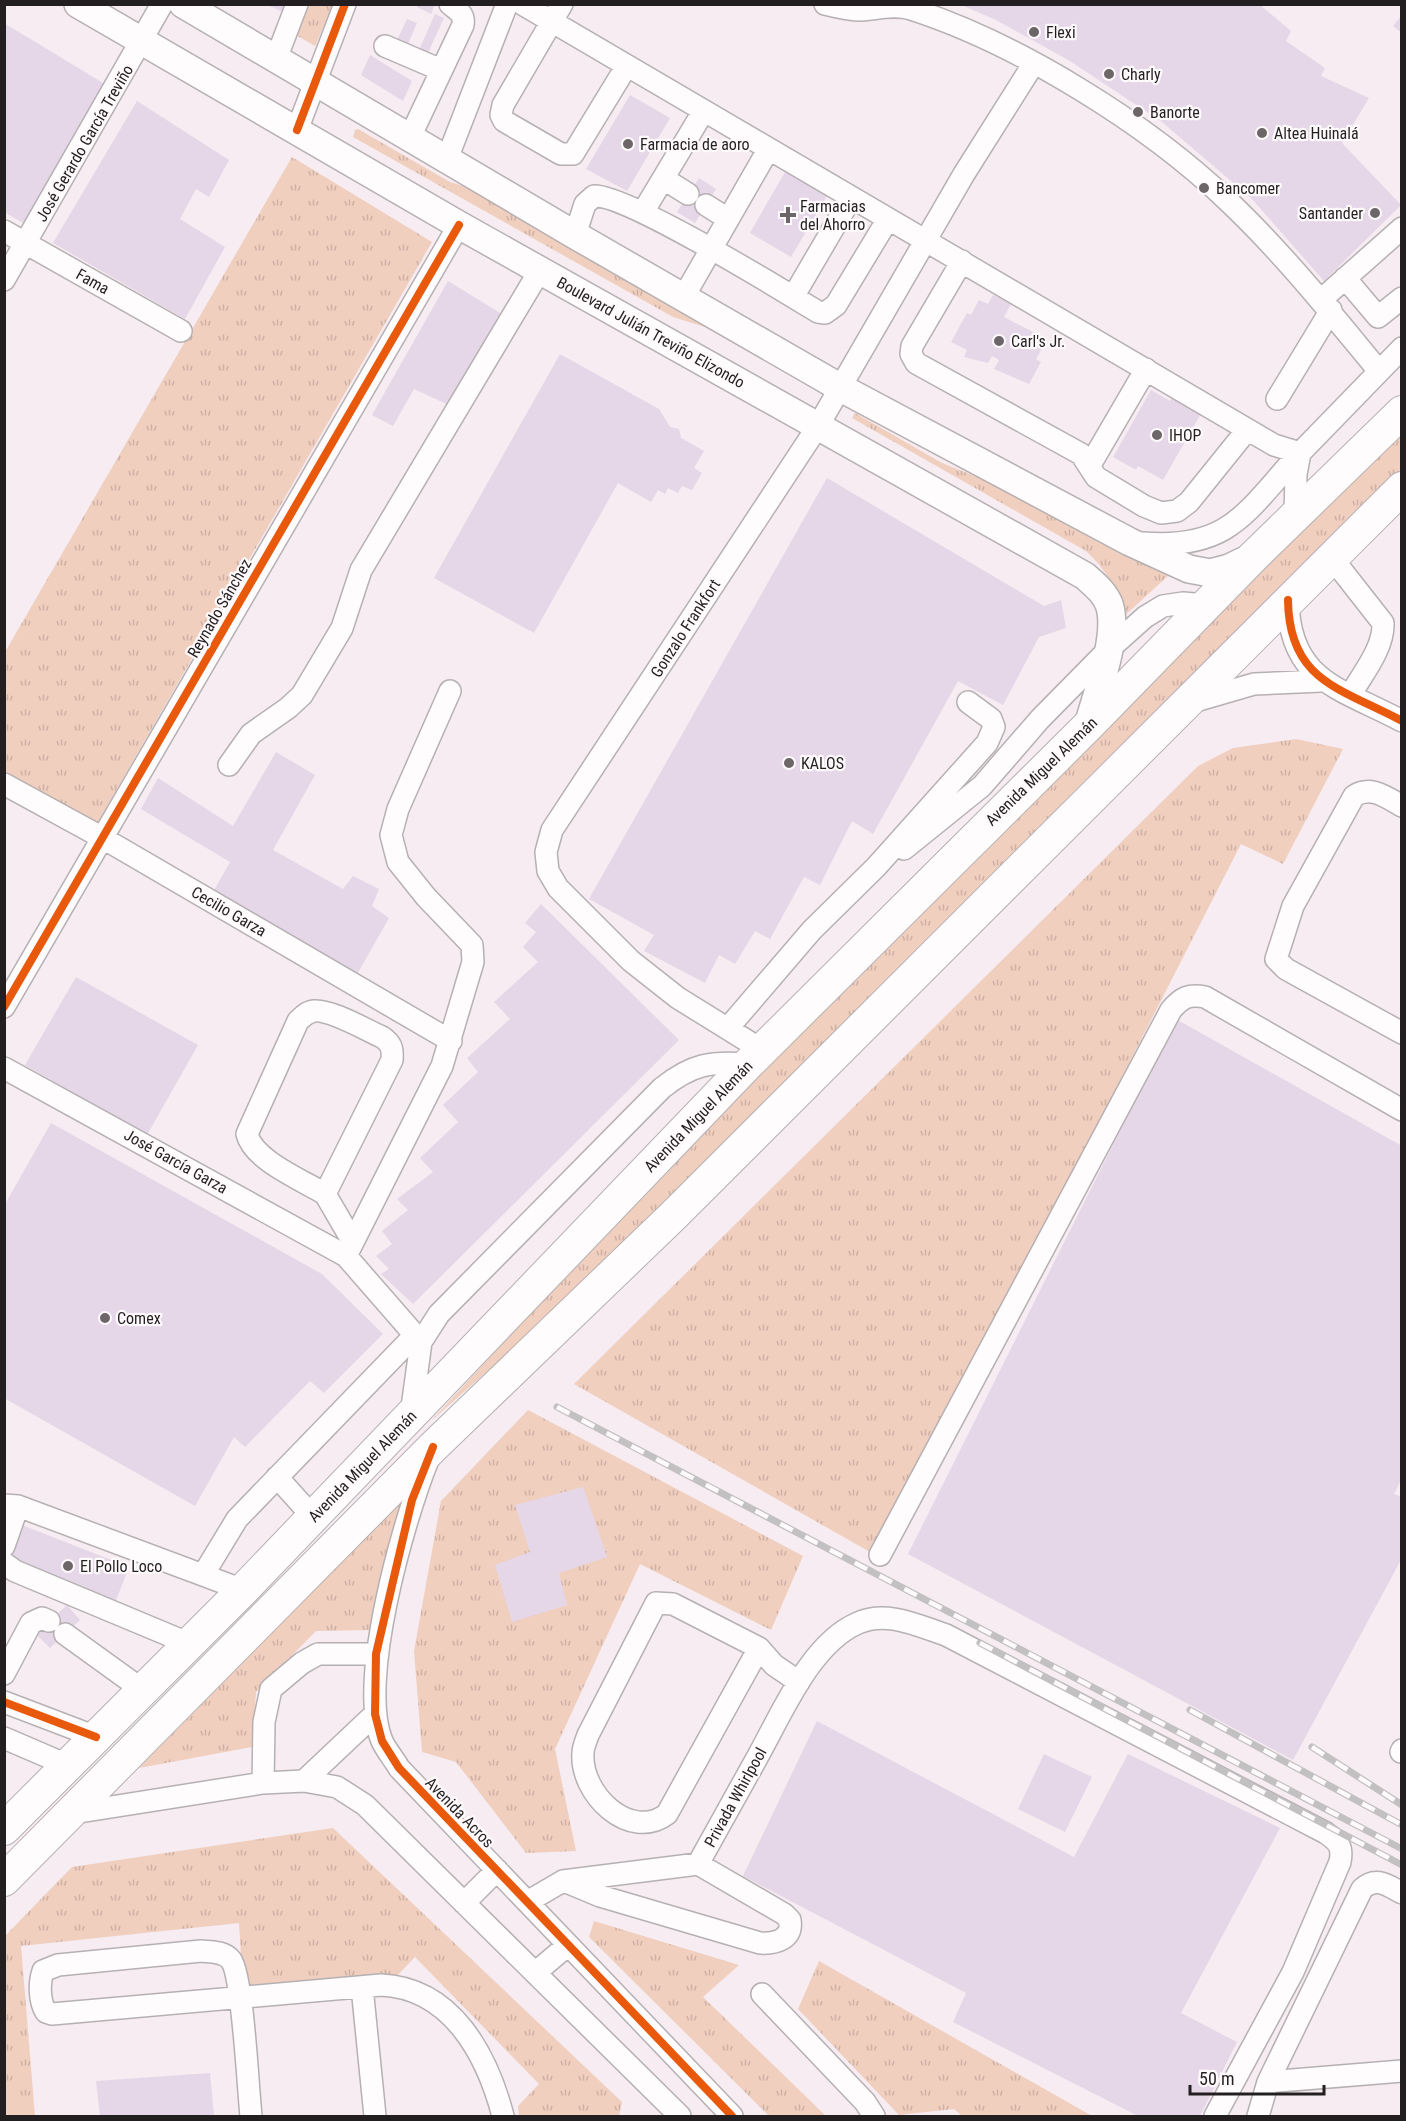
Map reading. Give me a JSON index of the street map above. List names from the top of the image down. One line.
{"streets":{"highway":["Avenida Miguel Alemán"],"main road":["Boulevard Julián Treviño Elizondo"],"street":["José Gerardo García Treviño","Fama","Reynado Sánchez","Gonzalo Frankfort","Cecilio Garza","José García Garza","Privada Whirlpool","Avenida Acros"]},"crossings":[["José Gerardo García Treviño","Fama"],["José Gerardo García Treviño","Boulevard Julián Treviño Elizondo"],["Boulevard Julián Treviño Elizondo","Reynado Sánchez"],["Boulevard Julián Treviño Elizondo","Gonzalo Frankfort"],["Boulevard Julián Treviño Elizondo","Avenida Miguel Alemán"],["Reynado Sánchez","Cecilio Garza"],["Privada Whirlpool","Avenida Acros"]],"places":{"other":["Flexi","Charly","Banorte","Altea Huinalá","Farmacia de aoro","Bancomer","Santander","Carl's Jr.","IHOP","KALOS","Comex","El Pollo Loco"],"health":["Farmacias del Ahorro"]},"scale_bar":"50 m"}
